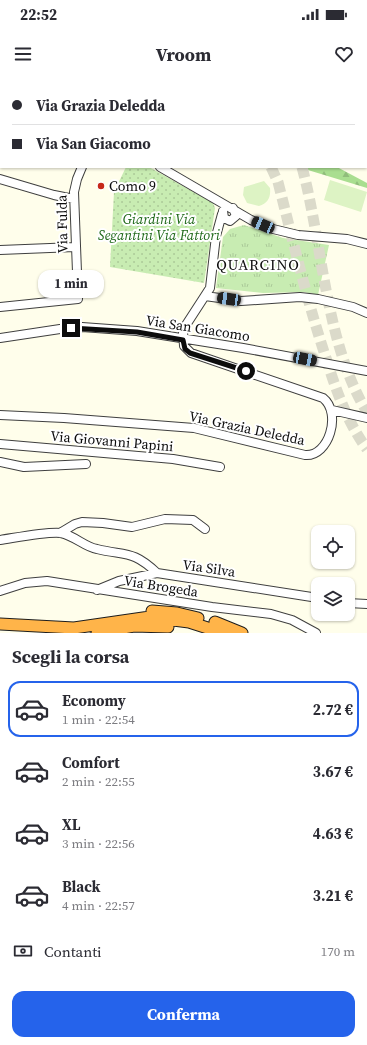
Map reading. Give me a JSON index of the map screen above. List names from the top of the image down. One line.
{"streets":{"street":["Via Fulda","Via San Giacomo","Via Grazia Deledda","Via Giovanni Papini","Via Silva","Via Brogeda"]},"crossings":[["Via Silva","Via Brogeda"]],"districts":["QUARCINO"],"parks":["Giardini Via Segantini Via Fattori"],"places":["Como 9"],"page":{"status":"22:52","header":"Vroom","banner":["Via Grazia Deledda","Via San Giacomo"],"bubble":"1 min","heading":"Scegli la corsa","list":[{"name":"Economy","note":"1 min · 22:54","value":"2.72 €"},{"name":"Comfort","note":"2 min · 22:55","value":"3.67 €"},{"name":"XL","note":"3 min · 22:56","value":"4.63 €"},{"name":"Black","note":"4 min · 22:57","value":"3.21 €"}],"pay":["Contanti","170 m"],"buttons":"Conferma"}}
